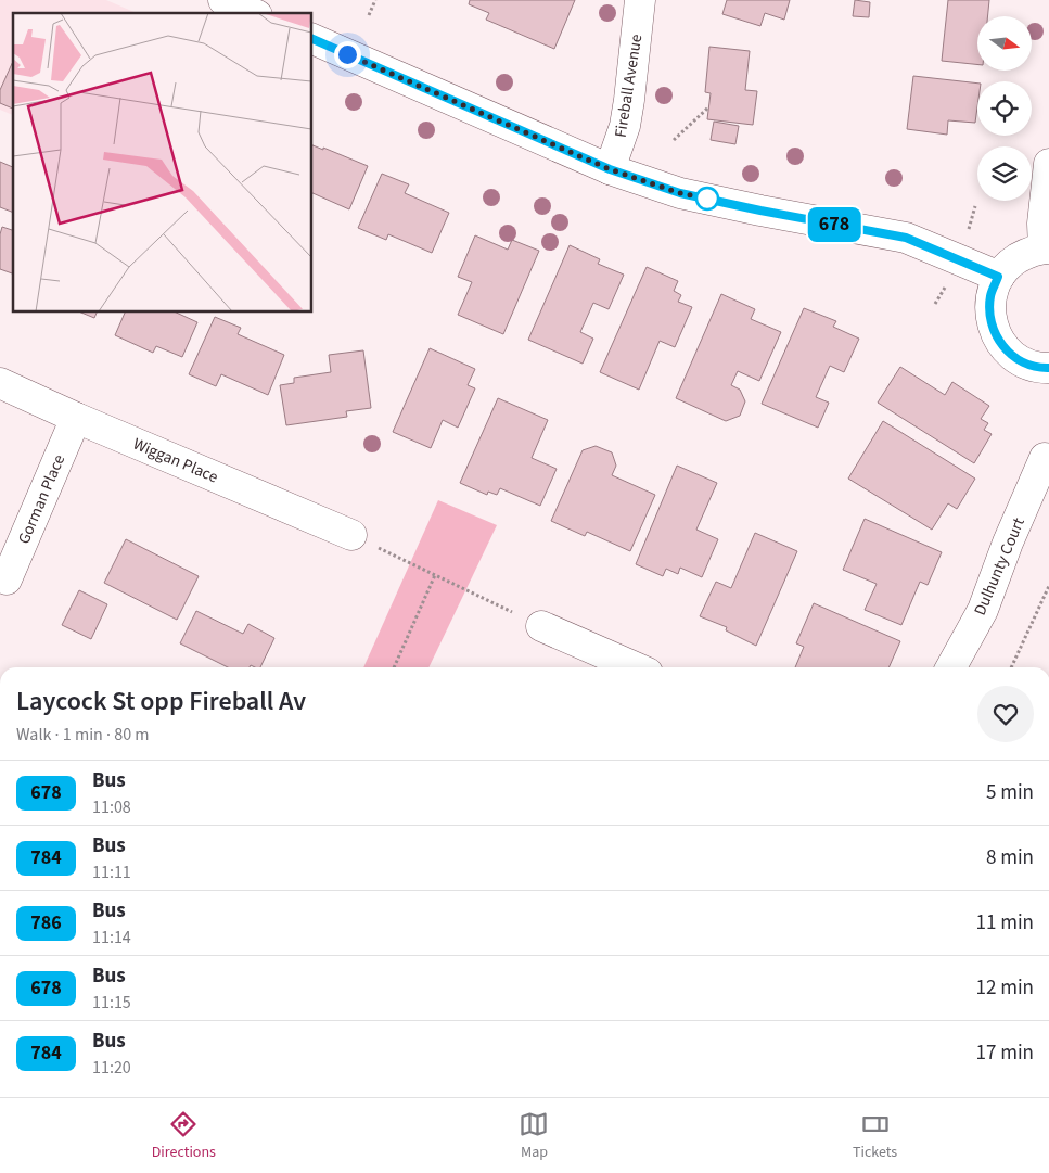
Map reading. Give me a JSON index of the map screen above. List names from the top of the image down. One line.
{"streets":{"street":["Fireball Avenue","Wiggan Place","Gorman Place","Dulhunty Court"]},"crossings":[["Wiggan Place","Gorman Place"]],"lines":["bus line 678"],"north":"right","page":{"on_map":"678","heading":["Laycock St opp Fireball Av","Walk · 1 min · 80 m"],"list":[{"mark":"678","name":"Bus","note":"11:08","value":"5 min"},{"mark":"784","name":"Bus","note":"11:11","value":"8 min"},{"mark":"786","name":"Bus","note":"11:14","value":"11 min"},{"mark":"678","name":"Bus","note":"11:15","value":"12 min"},{"mark":"784","name":"Bus","note":"11:20","value":"17 min"}],"tabs":["Directions","Map","Tickets"]}}
